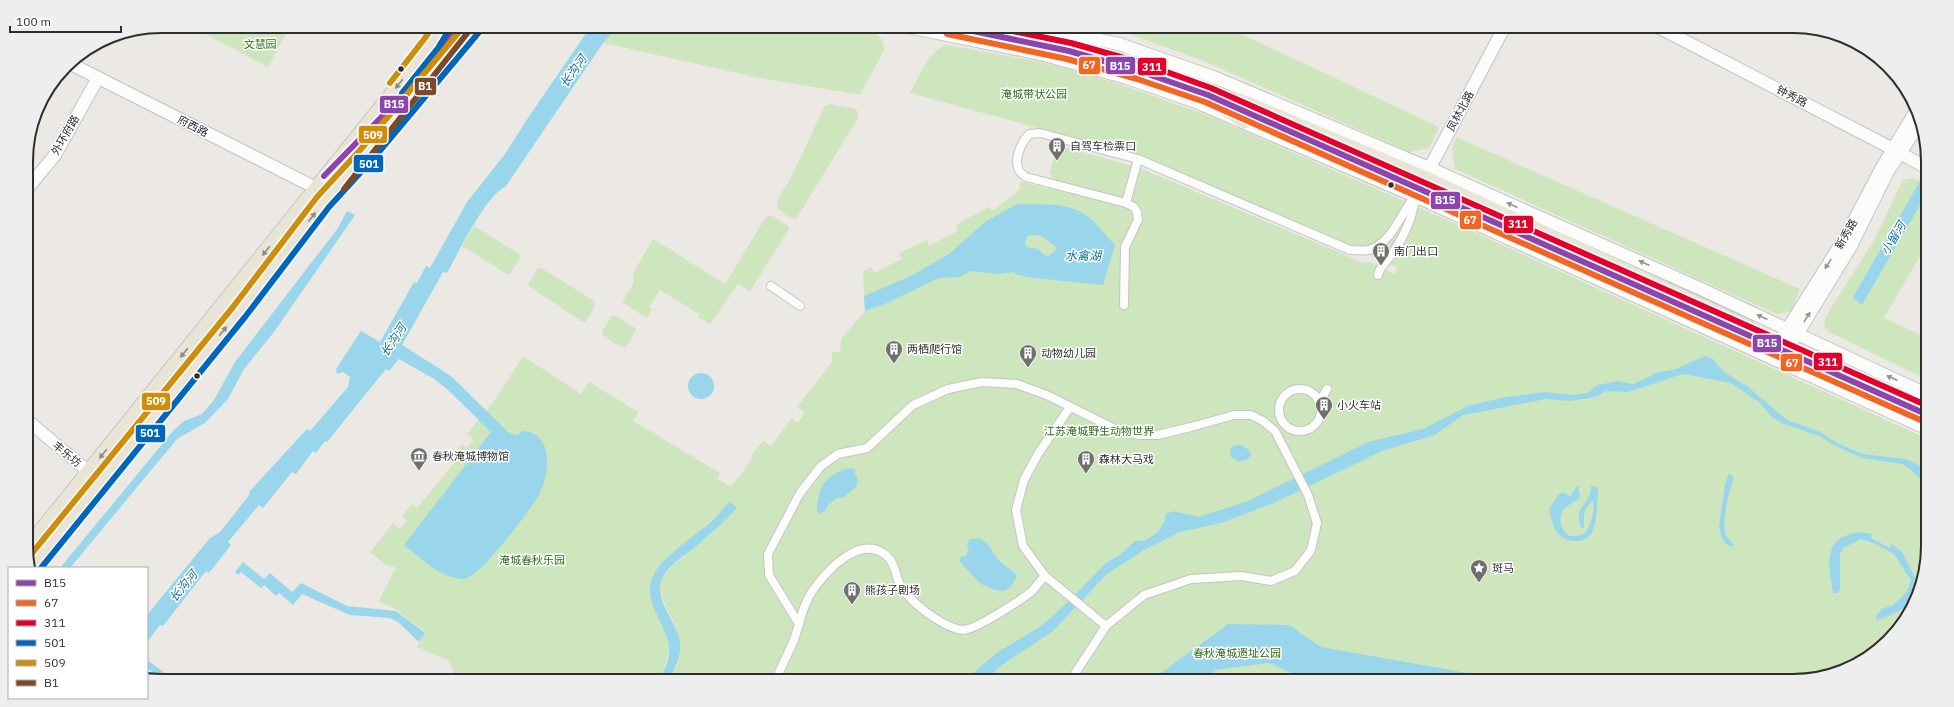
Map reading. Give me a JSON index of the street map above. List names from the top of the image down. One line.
{"streets":{"street":["钟秀路","凤林北路","府西路","外环府路","新秀路","丰乐坊"]},"crossings":[["钟秀路","新秀路"],["府西路","外环府路"]],"water":["长沟河","小留河","水禽湖"],"parks":["文慧园","淹城带状公园","江苏淹城野生动物世界","淹城春秋乐园","春秋淹城遗址公园"],"places":{"building":["自驾车检票口","南门出口","两栖爬行馆","动物幼儿园","小火车站","森林大马戏","熊孩子剧场"],"museum":["春秋淹城博物馆"],"place":["斑马"]},"lines":["transit line B15","transit line 311","transit line 501","transit line 509","transit line B1","transit line 67"],"legend":["B15","67","311","501","509","B1"],"scale_bar":"100 m"}
